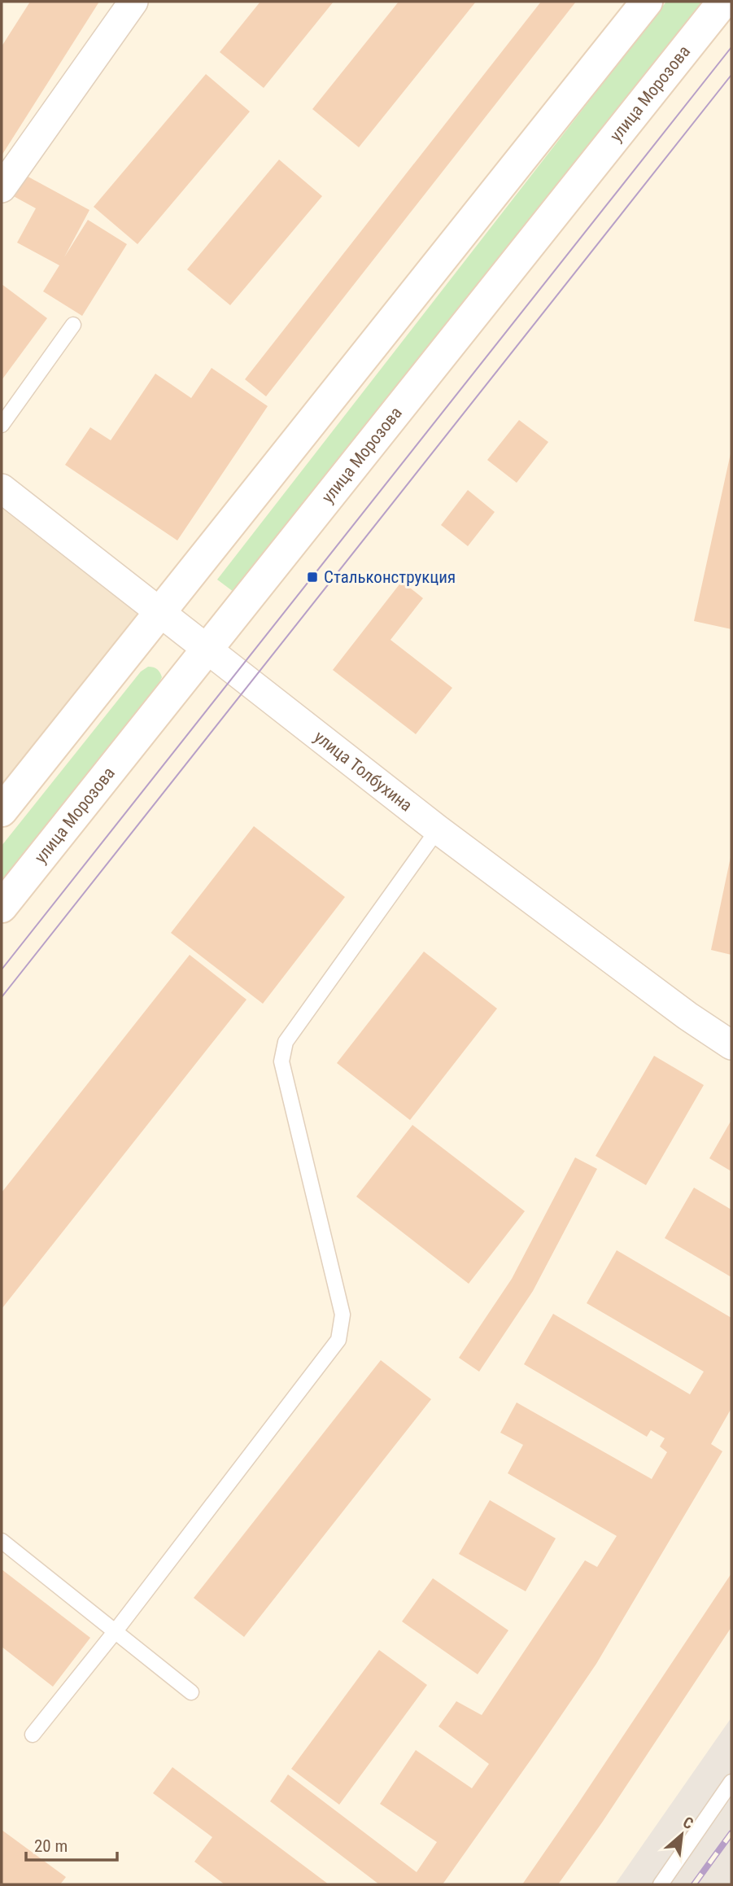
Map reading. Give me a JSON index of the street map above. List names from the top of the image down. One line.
{"streets":{"main road":["улица Морозова"],"street":["улица Толбухина"]},"crossings":[["улица Морозова","улица Толбухина"]],"places":{"transit":["Стальконструкция"]},"scale_bar":"20 m","north":"top right"}
